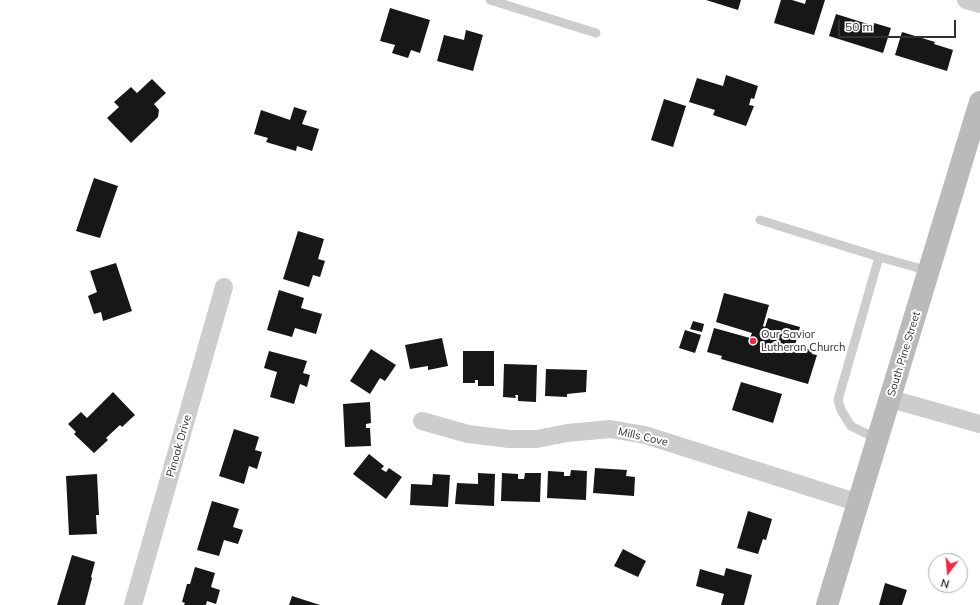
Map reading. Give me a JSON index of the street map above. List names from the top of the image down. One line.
{"streets":{"main road":["South Pine Street"],"street":["Mills Cove","Pinoak Drive"]},"crossings":[["South Pine Street","Mills Cove"]],"places":["Our Savior Lutheran Church"],"scale_bar":"50 m","north":"bottom"}
